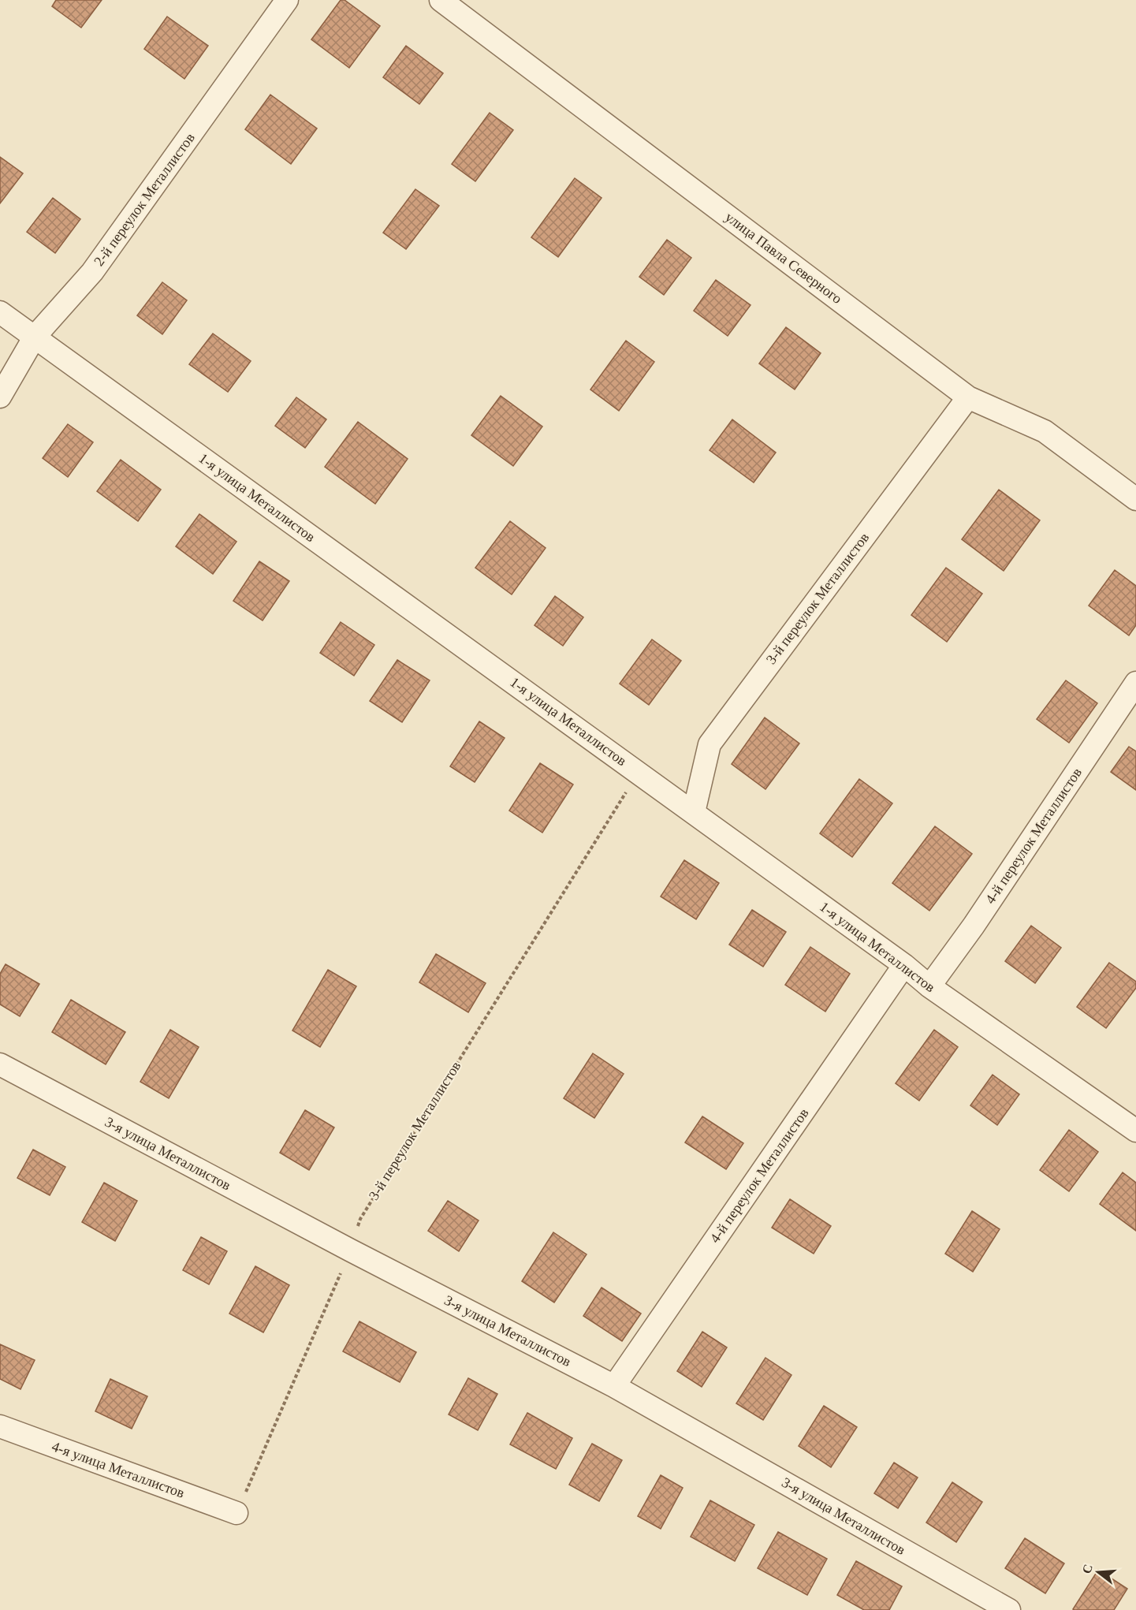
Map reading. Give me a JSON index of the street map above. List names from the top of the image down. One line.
{"streets":{"street":["2-й переулок Металлистов","улица Павла Северного","1-я улица Металлистов","3-й переулок Металлистов","4-й переулок Металлистов","3-я улица Металлистов","4-я улица Металлистов"]},"crossings":[["2-й переулок Металлистов","1-я улица Металлистов"],["улица Павла Северного","3-й переулок Металлистов"],["1-я улица Металлистов","3-й переулок Металлистов"],["1-я улица Металлистов","4-й переулок Металлистов"],["3-й переулок Металлистов","3-я улица Металлистов"],["3-й переулок Металлистов","4-я улица Металлистов"],["4-й переулок Металлистов","3-я улица Металлистов"]],"north":"left"}
